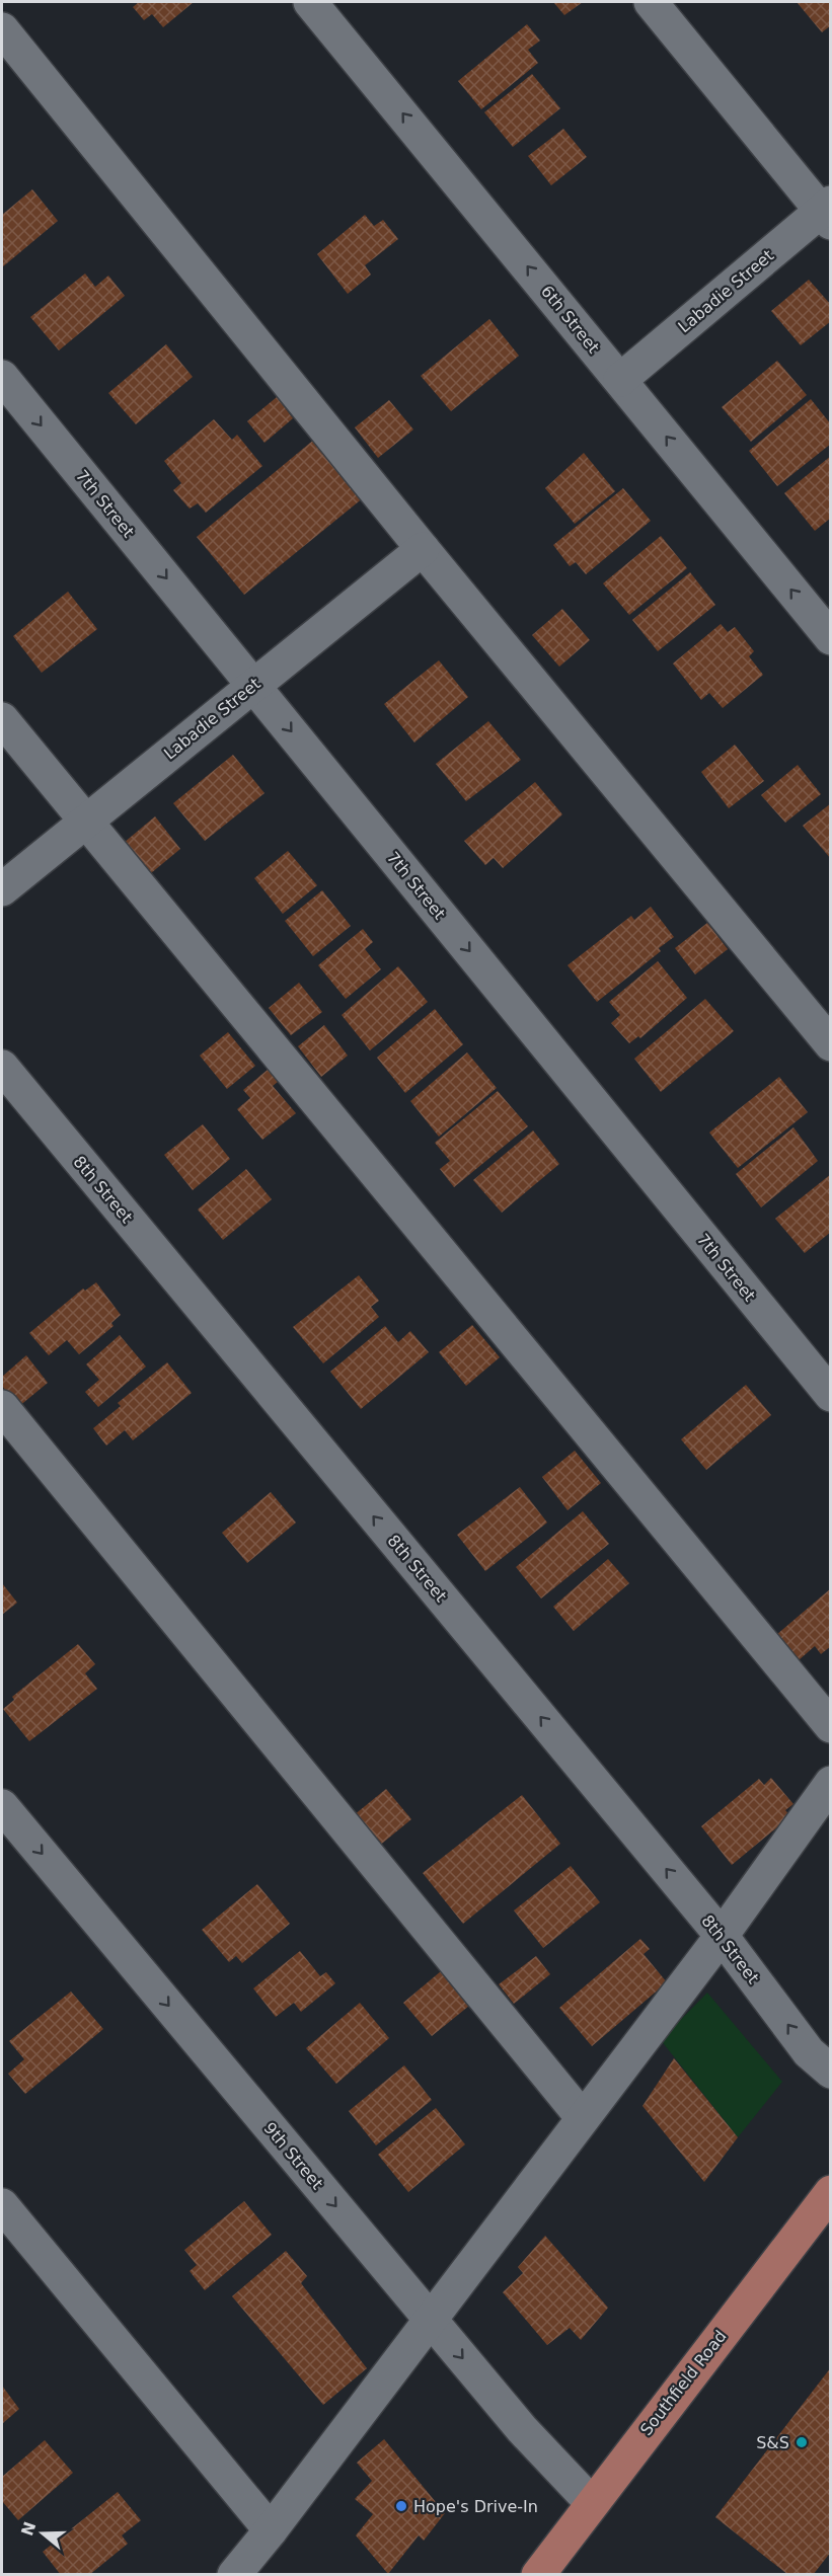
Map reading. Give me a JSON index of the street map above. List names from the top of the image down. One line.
{"streets":{"main road":["Southfield Road"],"street":["Labadie Street","6th Street","7th Street","8th Street","9th Street"]},"crossings":[["Labadie Street","6th Street"],["Labadie Street","7th Street"],["9th Street","Southfield Road"]],"places":["S&S","Hope's Drive-In"],"north":"left"}
